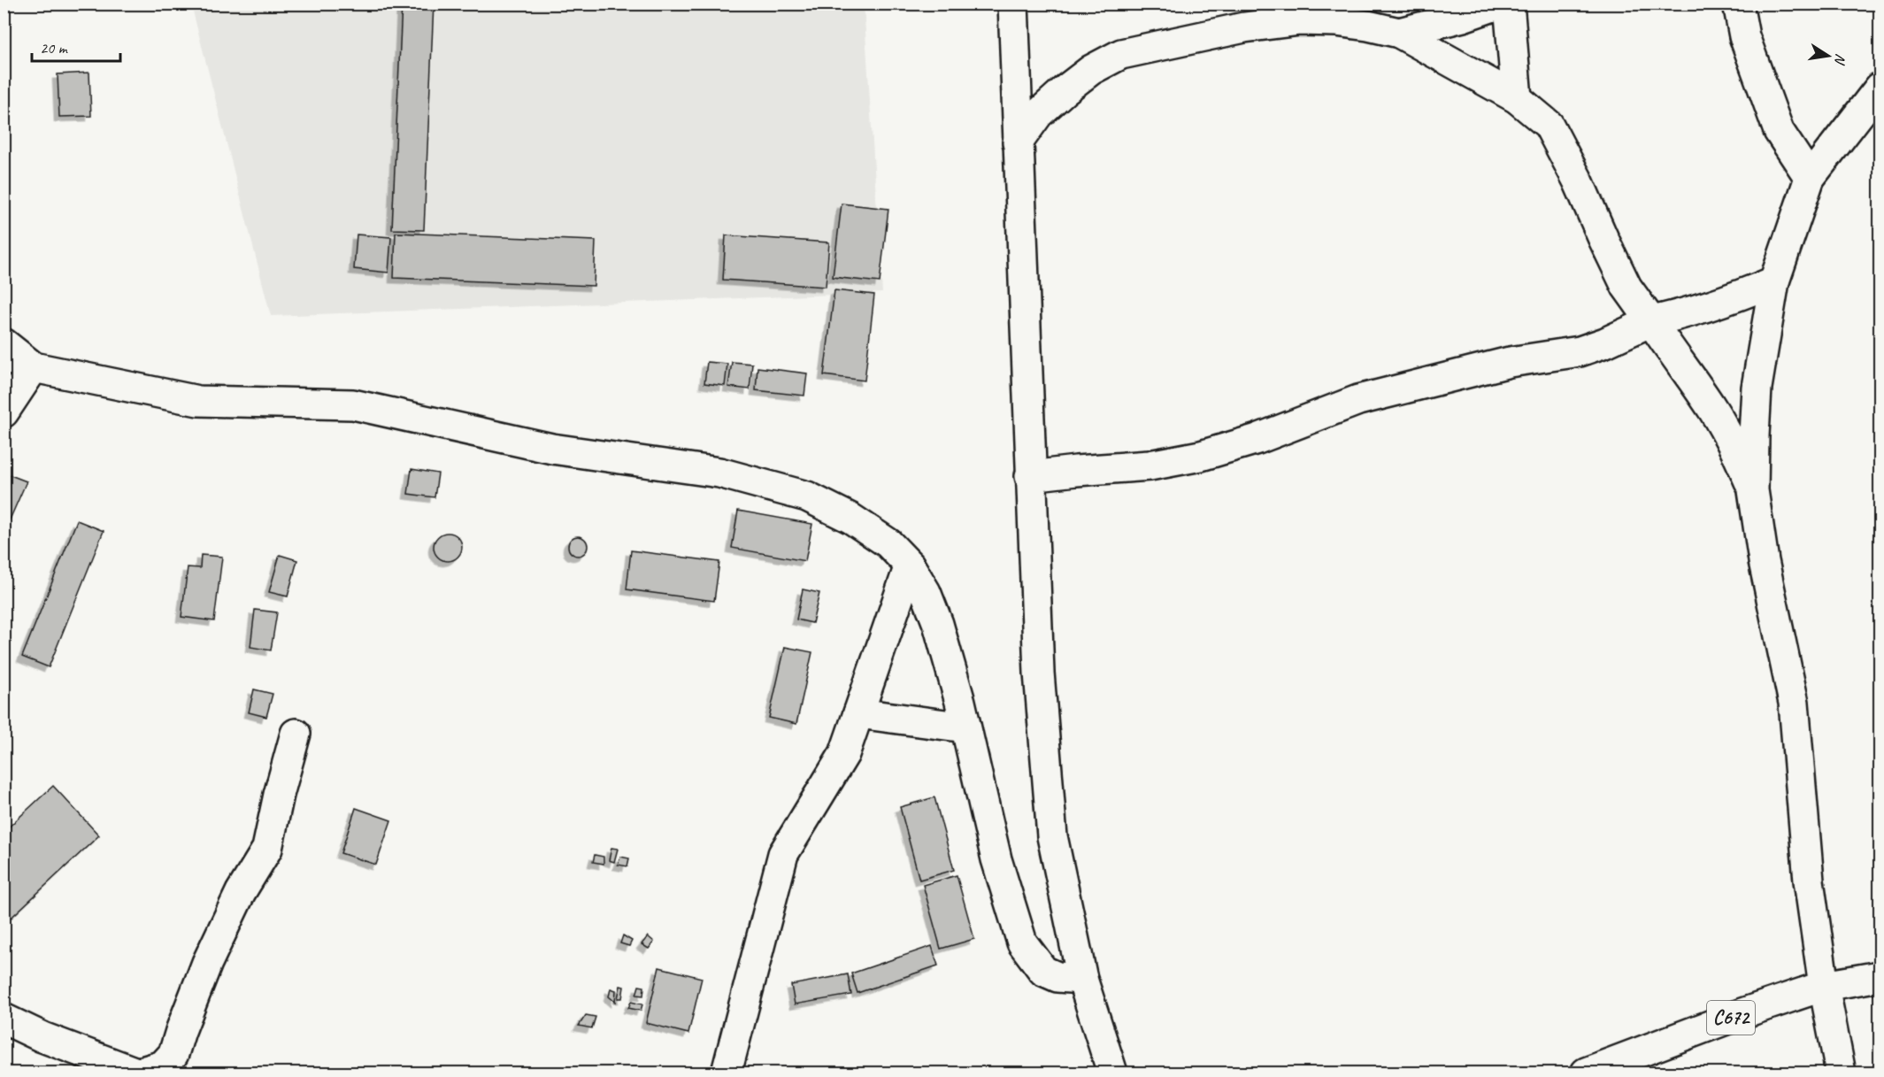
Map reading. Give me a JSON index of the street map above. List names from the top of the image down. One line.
{"streets":{"street":["C672"]},"scale_bar":"20 m","north":"right"}
